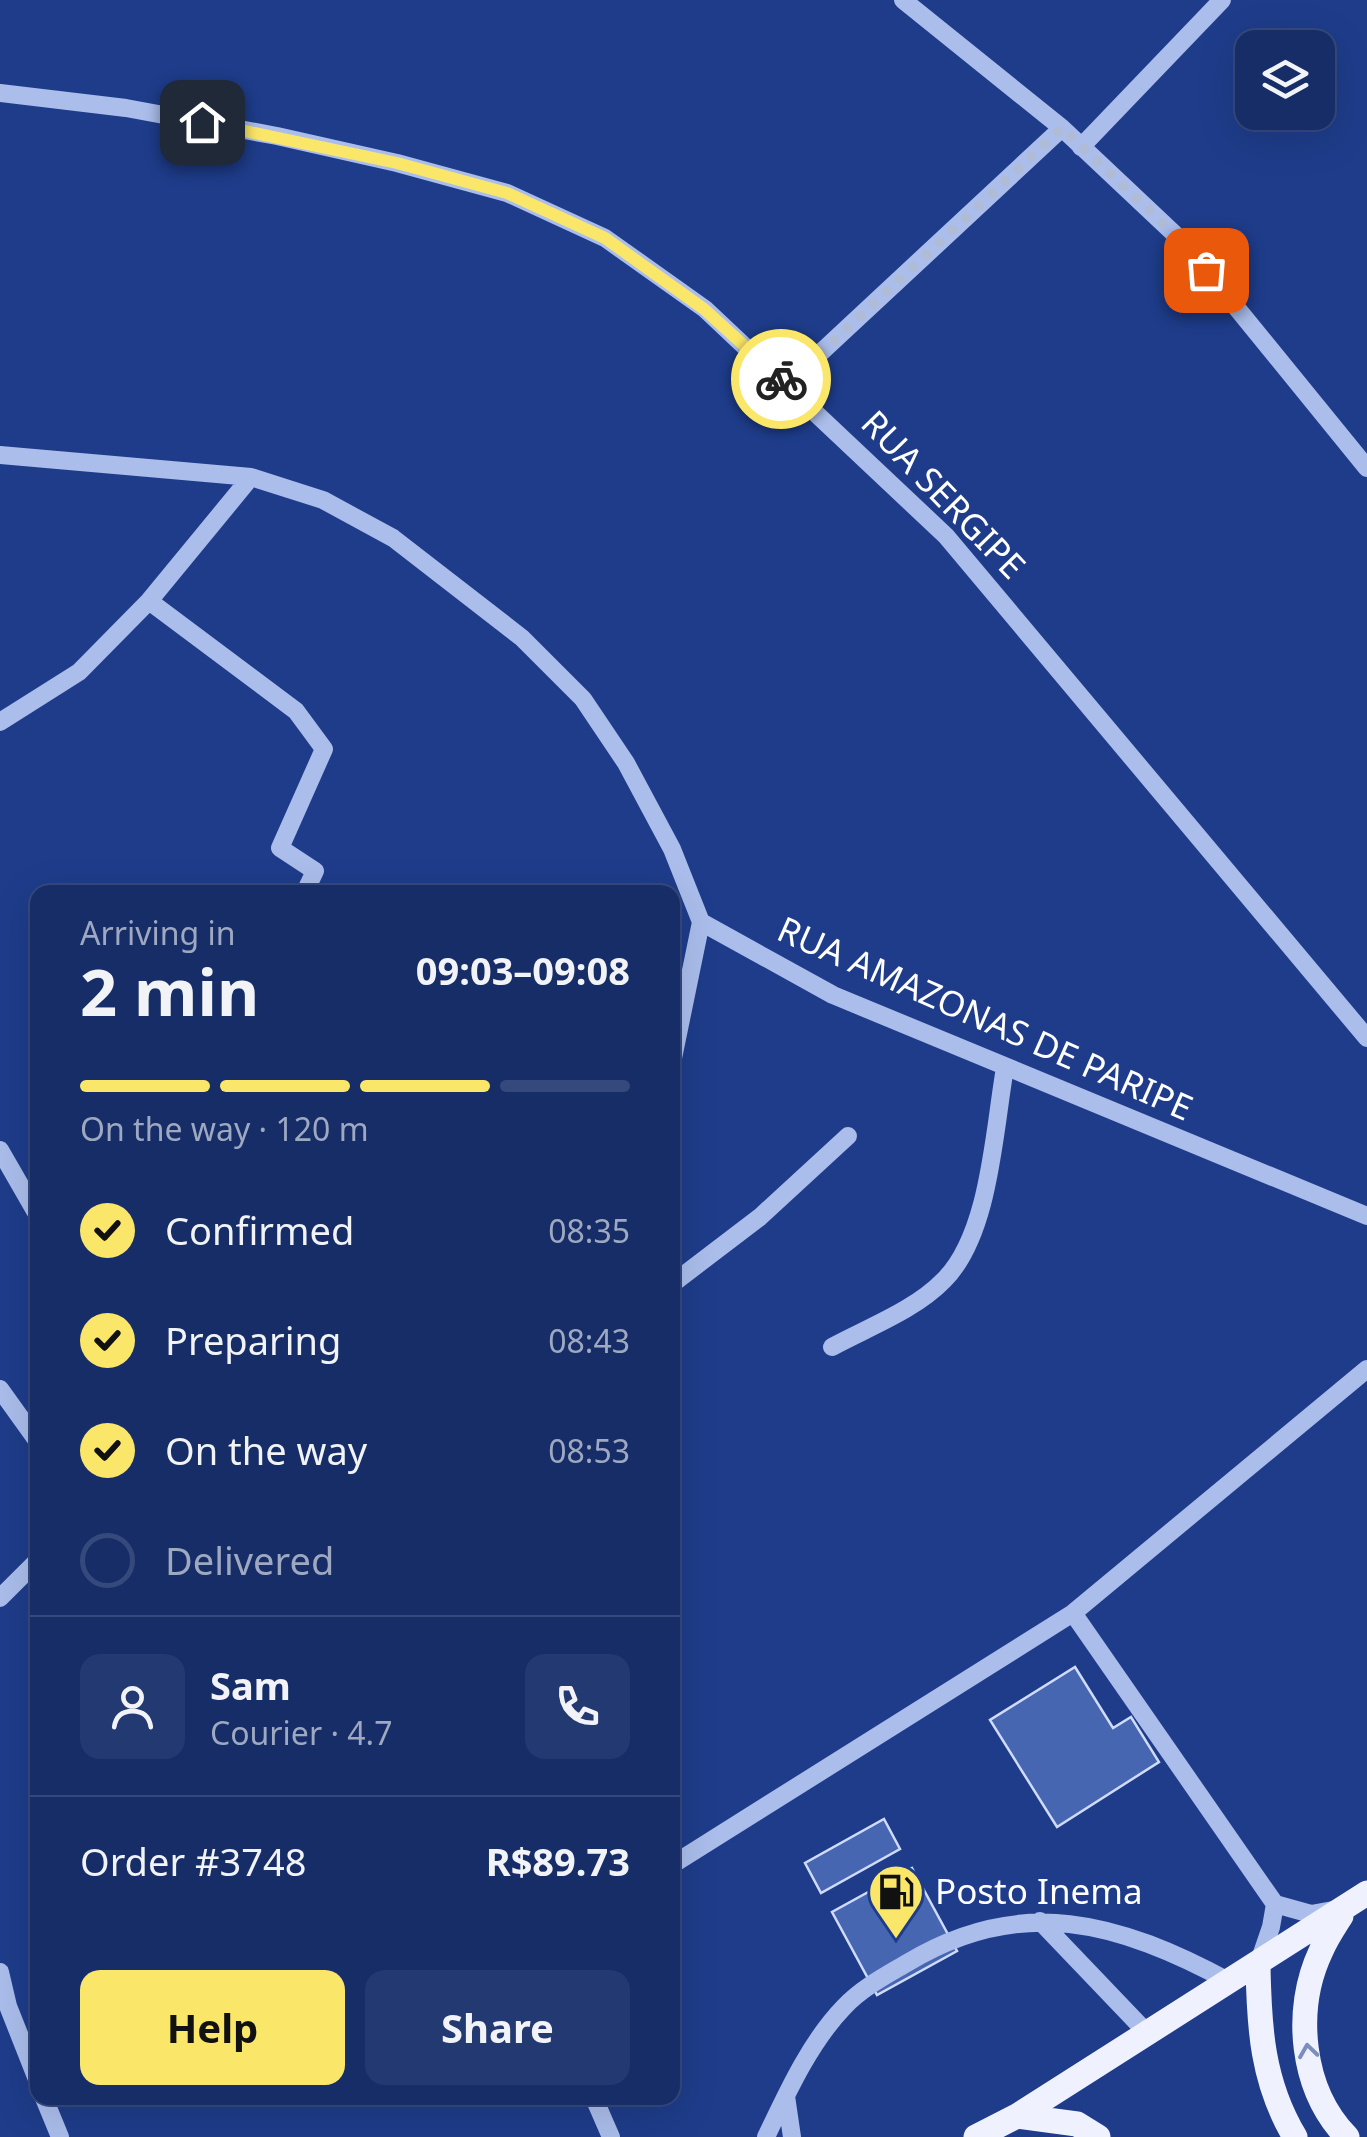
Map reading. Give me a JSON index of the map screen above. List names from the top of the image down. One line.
{"streets":{"street":["RUA SERGIPE","RUA AMAZONAS DE PARIPE"]},"places":{"fuel station":["Posto Inema"]},"page":{"heading":["2 min","Arriving in","09:03–09:08"],"panel":["Sam","Courier · 4.7","Order #3748","R$89.73"],"bar":"On the way · 120 m","list":[["Confirmed","08:35"],["Preparing","08:43"],["On the way","08:53"],"Delivered"],"buttons":["Help","Share"]}}
